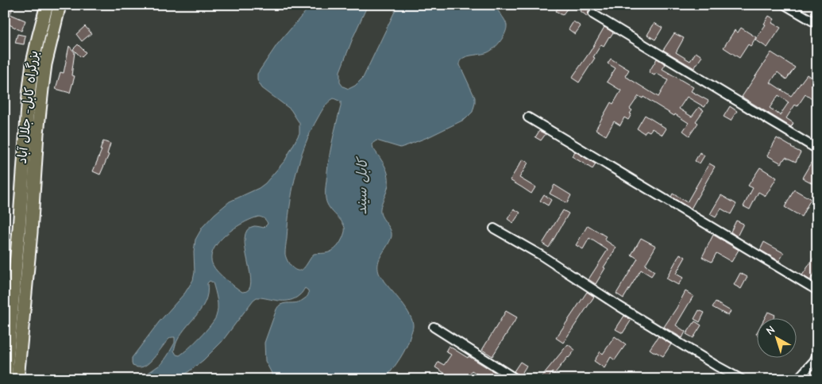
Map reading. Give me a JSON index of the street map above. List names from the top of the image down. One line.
{"streets":{"highway":["بزرگراه کابل- جلال آباد"]},"water":["کابل سيند"],"north":"top left"}
